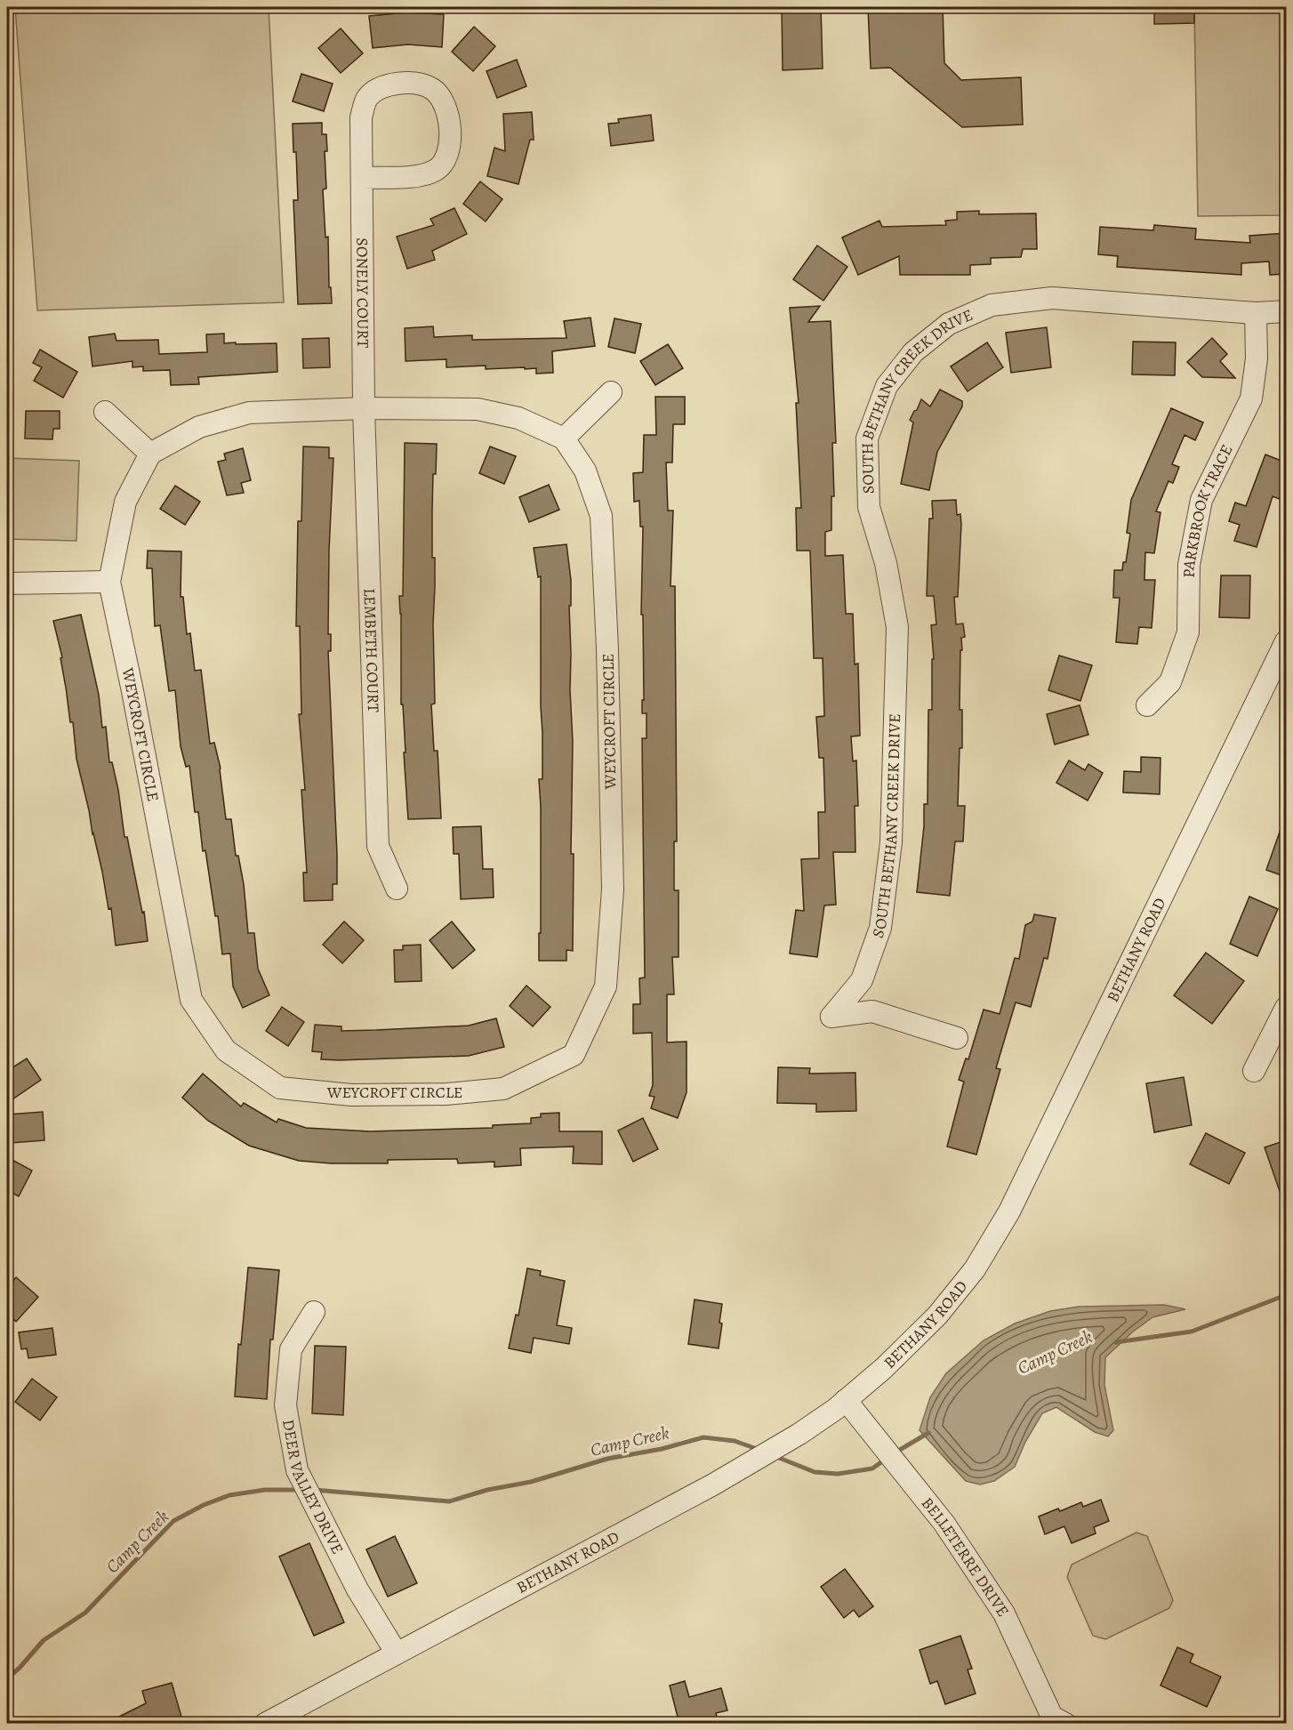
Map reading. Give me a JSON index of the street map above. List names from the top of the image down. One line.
{"streets":{"street":["SONELY COURT","SOUTH BETHANY CREEK DRIVE","PARKBROOK TRACE","LEMBETH COURT","WEYCROFT CIRCLE","BETHANY ROAD","DEER VALLEY DRIVE","BELLETERRE DRIVE"]},"crossings":[["SONELY COURT","LEMBETH COURT"],["SOUTH BETHANY CREEK DRIVE","PARKBROOK TRACE"],["BETHANY ROAD","DEER VALLEY DRIVE"],["BETHANY ROAD","BELLETERRE DRIVE"]],"water":["Camp Creek"]}
